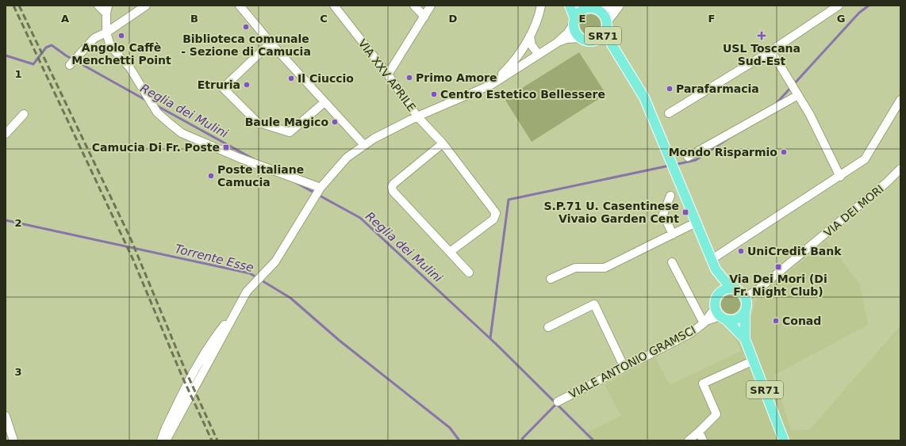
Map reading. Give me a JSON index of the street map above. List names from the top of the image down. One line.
{"streets":{"main road":["SR71","VIALE ANTONIO GRAMSCI"],"street":["VIA XXV APRILE","VIA DEI MORI"]},"crossings":[["SR71","VIA DEI MORI"],["SR71","VIALE ANTONIO GRAMSCI"],["VIA DEI MORI","VIALE ANTONIO GRAMSCI"]],"water":["Reglia dei Mulini","Torrente Esse"],"places":{"other":["Biblioteca comunale - Sezione di Camucia","Angolo Caffè Menchetti Point","Primo Amore","Il Ciuccio","Etruria","Parafarmacia","Centro Estetico Bellessere","Baule Magico","Mondo Risparmio","Poste Italiane Camucia","UniCredit Bank","Conad"],"health":["USL Toscana Sud-Est"],"transit":["Camucia Di Fr. Poste","S.P.71 U. Casentinese Vivaio Garden Cent","Via Dei Mori (Di Fr. Night Club)"]},"grid":{"columns":["A","B","C","D","E","F","G"],"rows":["1","2","3"]}}
